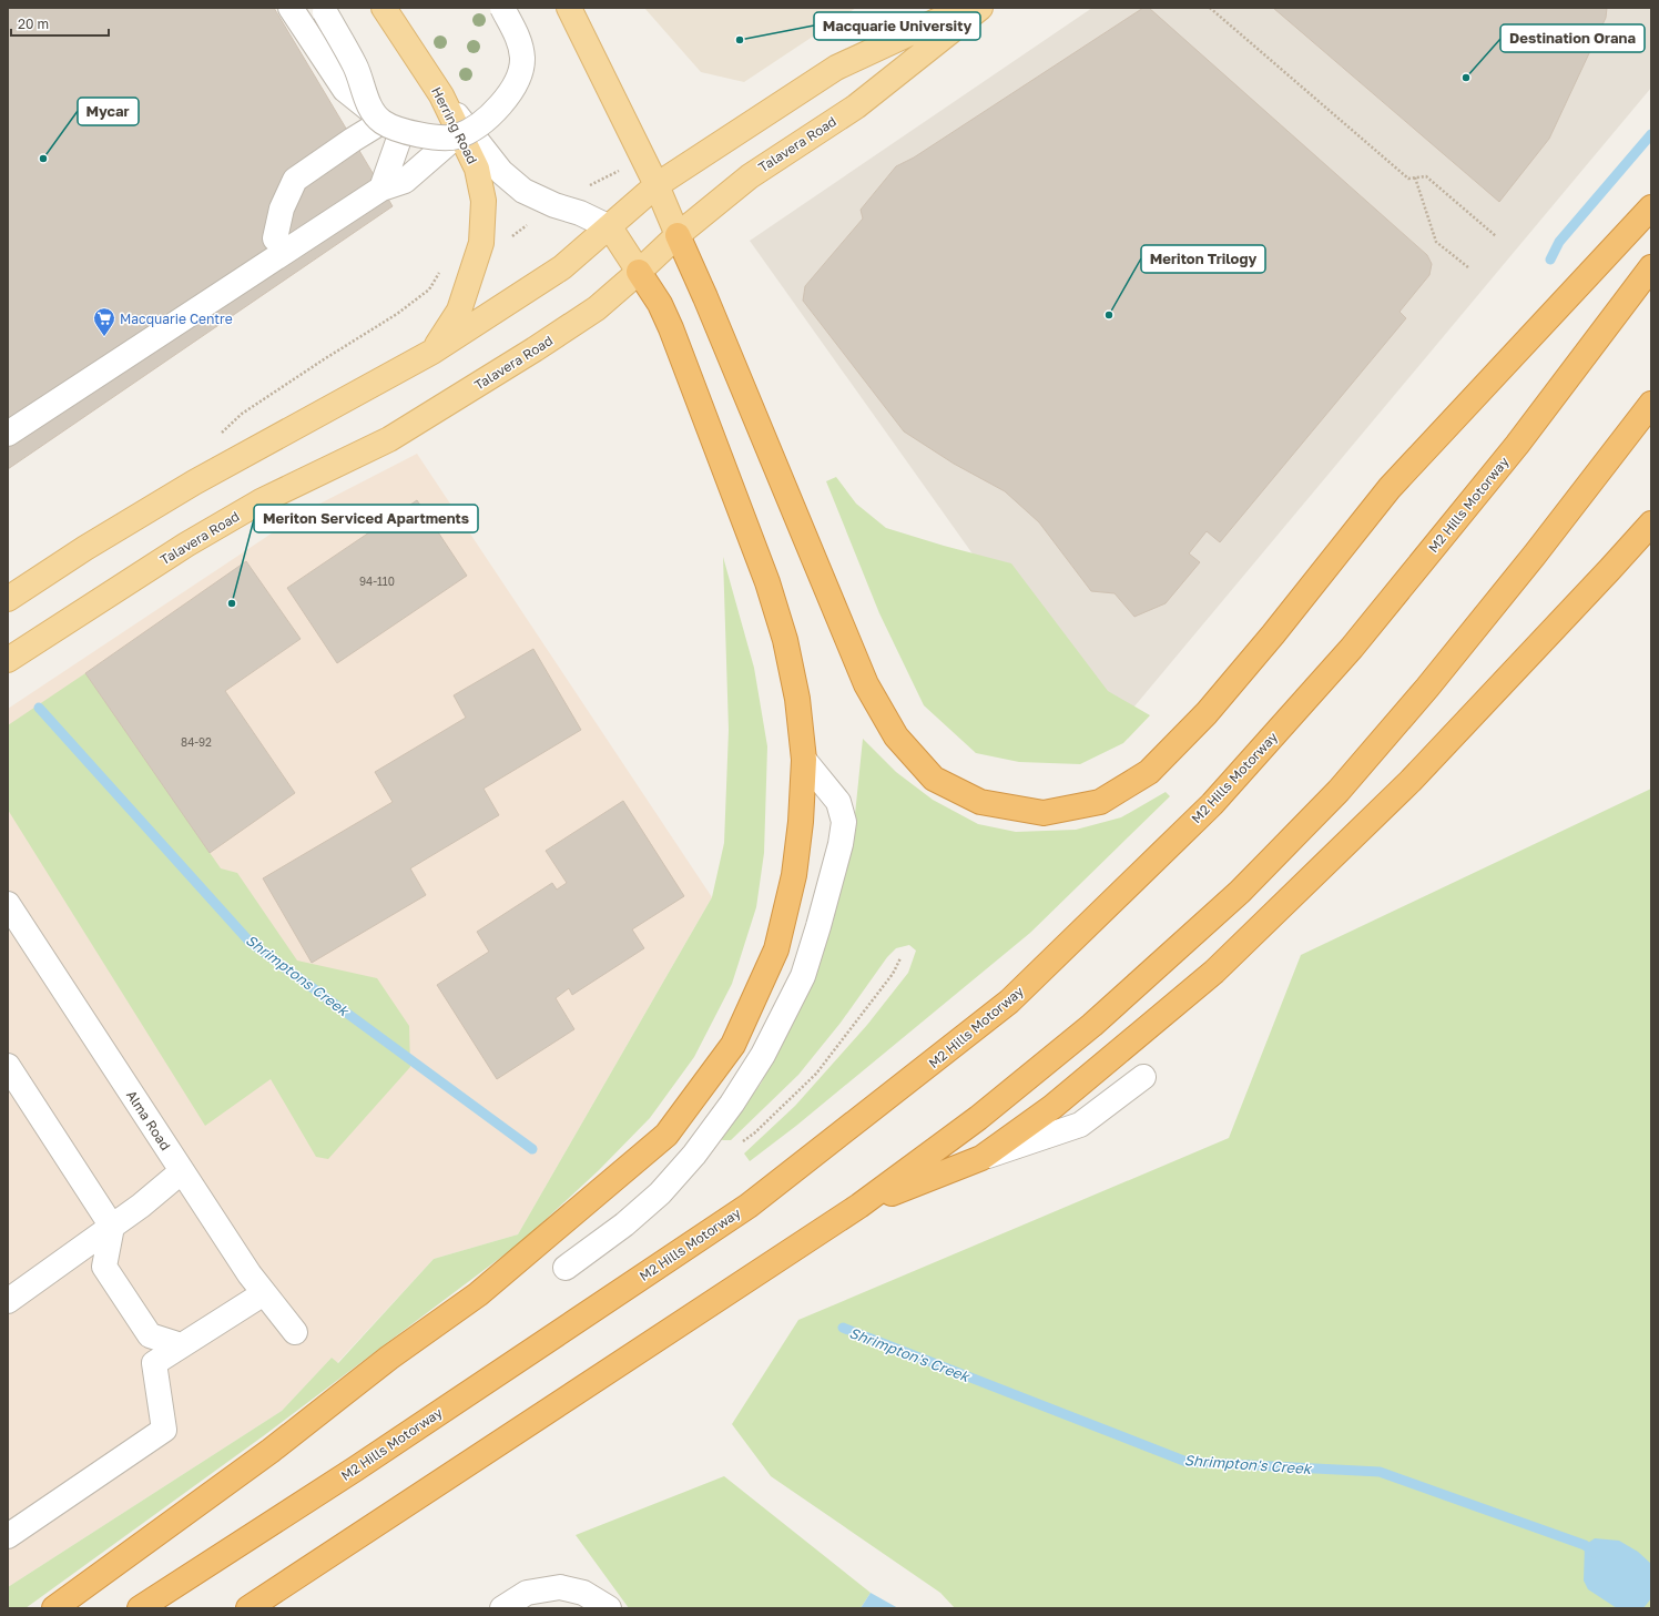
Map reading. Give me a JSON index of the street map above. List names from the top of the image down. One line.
{"streets":{"highway":["M2 Hills Motorway"],"main road":["Herring Road","Talavera Road"],"street":["Alma Road"]},"water":["Shrimptons Creek","Shrimpton's Creek"],"places":{"other":["Macquarie University","Destination Orana","Mycar","Meriton Trilogy","Meriton Serviced Apartments"],"supermarket":["Macquarie Centre"]},"house_numbers":["94-110","84-92"],"scale_bar":"20 m"}
